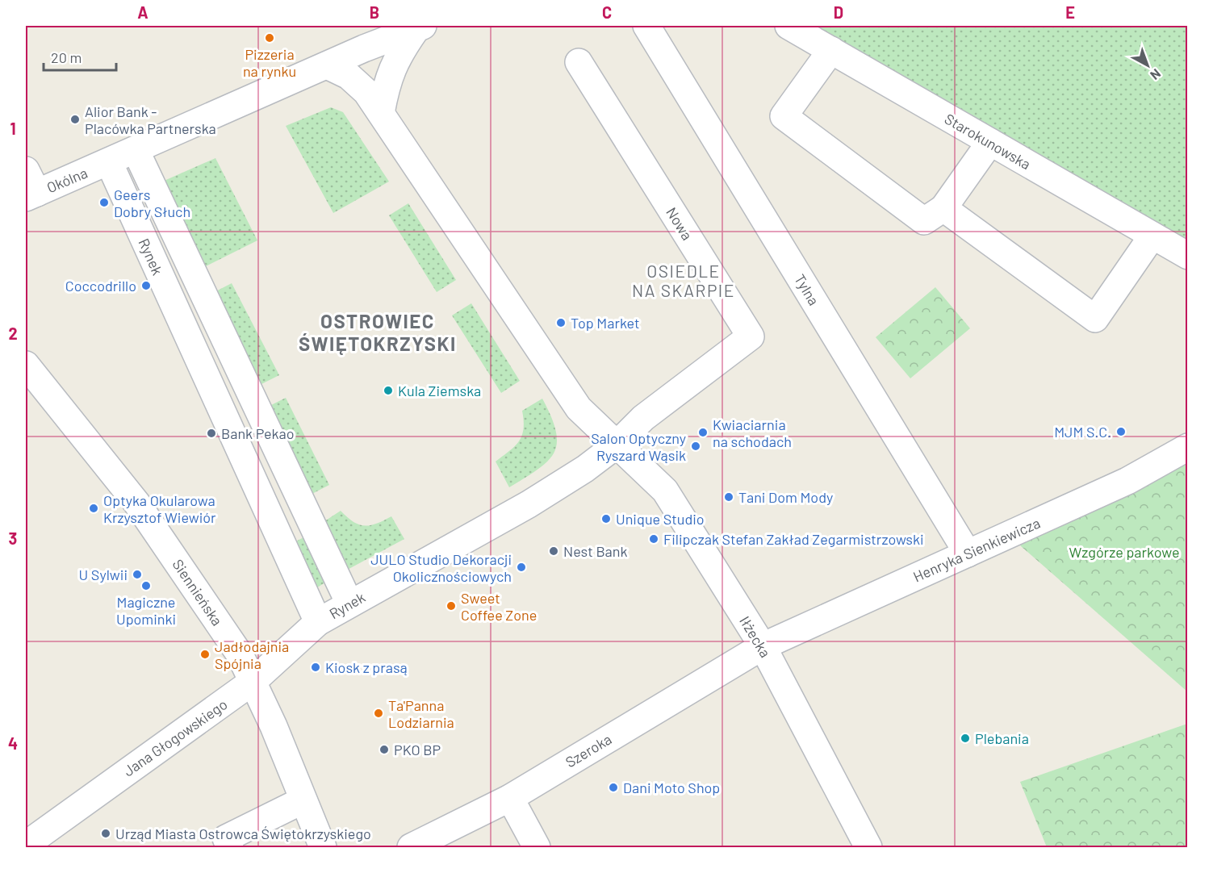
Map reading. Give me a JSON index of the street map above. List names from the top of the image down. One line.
{"streets":{"street":["Starokunowska","Okólna","Nowa","Rynek","Tylna","Henryka Sienkiewicza","Siennieńska","Iłżecka","Jana Głogowskiego","Szeroka"]},"crossings":[["Okólna","Rynek"],["Nowa","Rynek"],["Nowa","Iłżecka"],["Rynek","Iłżecka"],["Rynek","Jana Głogowskiego"],["Tylna","Henryka Sienkiewicza"],["Henryka Sienkiewicza","Iłżecka"],["Henryka Sienkiewicza","Szeroka"],["Siennieńska","Jana Głogowskiego"],["Iłżecka","Szeroka"]],"districts":["OSIEDLE NA SKARPIE","OSTROWIEC ŚWIĘTOKRZYSKI"],"parks":["Wzgórze parkowe"],"places":["Pizzeria na rynku","Alior Bank - Placówka Partnerska","Geers Dobry Słuch","Coccodrillo","Top Market","Kula Ziemska","MJM S.C.","Kwiaciarnia na schodach","Bank Pekao","Salon Optyczny Ryszard Wąsik","Tani Dom Mody","Optyka Okularowa Krzysztof Wiewiór","Unique Studio","Filipczak Stefan Zakład Zegarmistrzowski","Nest Bank","JULO Studio Dekoracji Okolicznościowych","U Sylwii","Magiczne Upominki","Sweet Coffee Zone","Jadłodajnia Spójnia","Kiosk z prasą","Ta'Panna Lodziarnia","Plebania","PKO BP","Dani Moto Shop","Urząd Miasta Ostrowca Świętokrzyskiego"],"scale_bar":"20 m","north":"bottom right","grid":{"columns":["A","B","C","D","E"],"rows":["1","2","3","4"]}}
